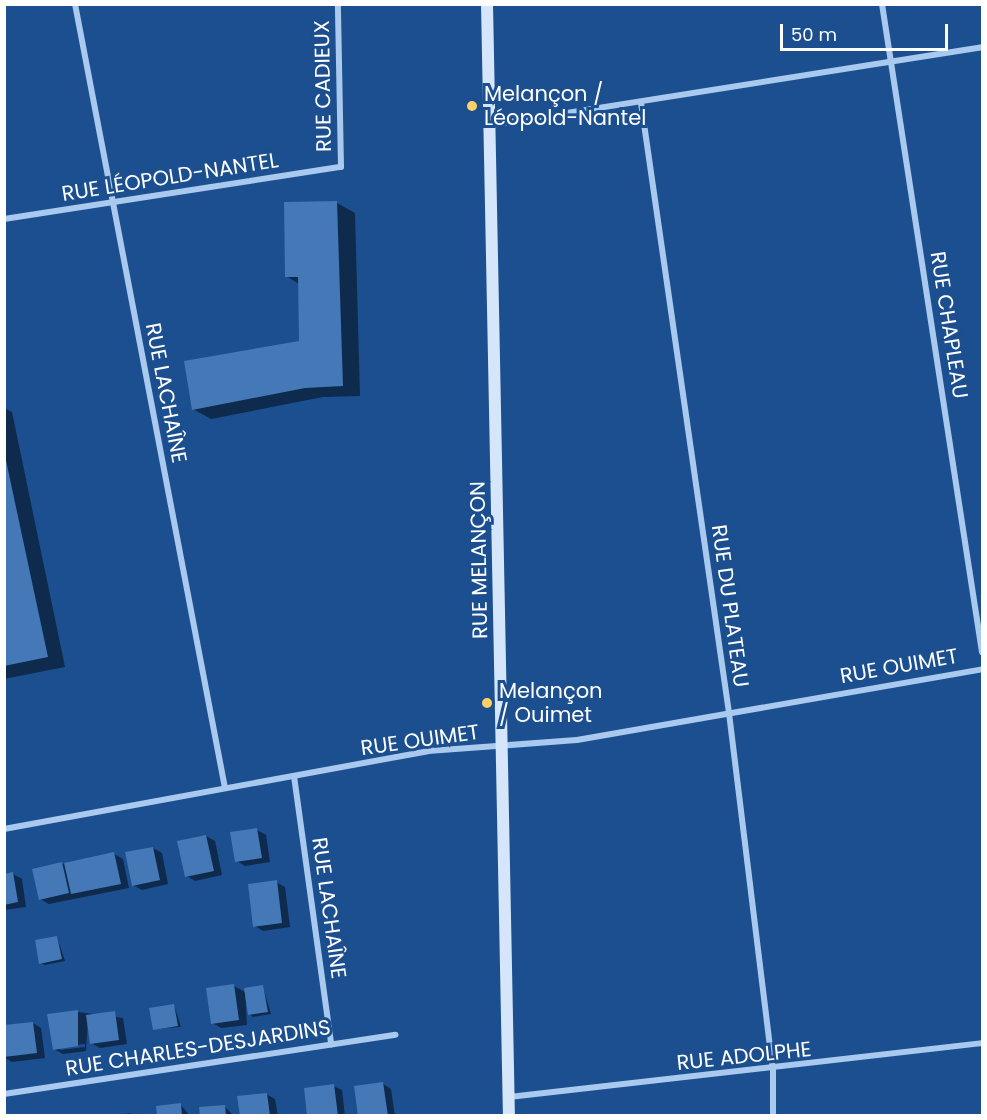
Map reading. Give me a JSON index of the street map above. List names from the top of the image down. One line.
{"streets":{"street":["RUE CADIEUX","RUE LÉOPOLD-NANTEL","RUE CHAPLEAU","RUE LACHAÎNE","RUE MELANÇON","RUE DU PLATEAU","RUE OUIMET","RUE CHARLES-DESJARDINS","RUE ADOLPHE"]},"crossings":[["RUE CADIEUX","RUE LÉOPOLD-NANTEL"],["RUE LÉOPOLD-NANTEL","RUE LACHAÎNE"],["RUE LACHAÎNE","RUE OUIMET"],["RUE LACHAÎNE","RUE CHARLES-DESJARDINS"],["RUE MELANÇON","RUE OUIMET"],["RUE MELANÇON","RUE ADOLPHE"],["RUE DU PLATEAU","RUE OUIMET"],["RUE DU PLATEAU","RUE ADOLPHE"]],"places":["Melançon / Léopold-Nantel","Melançon / Ouimet"],"scale_bar":"50 m"}
